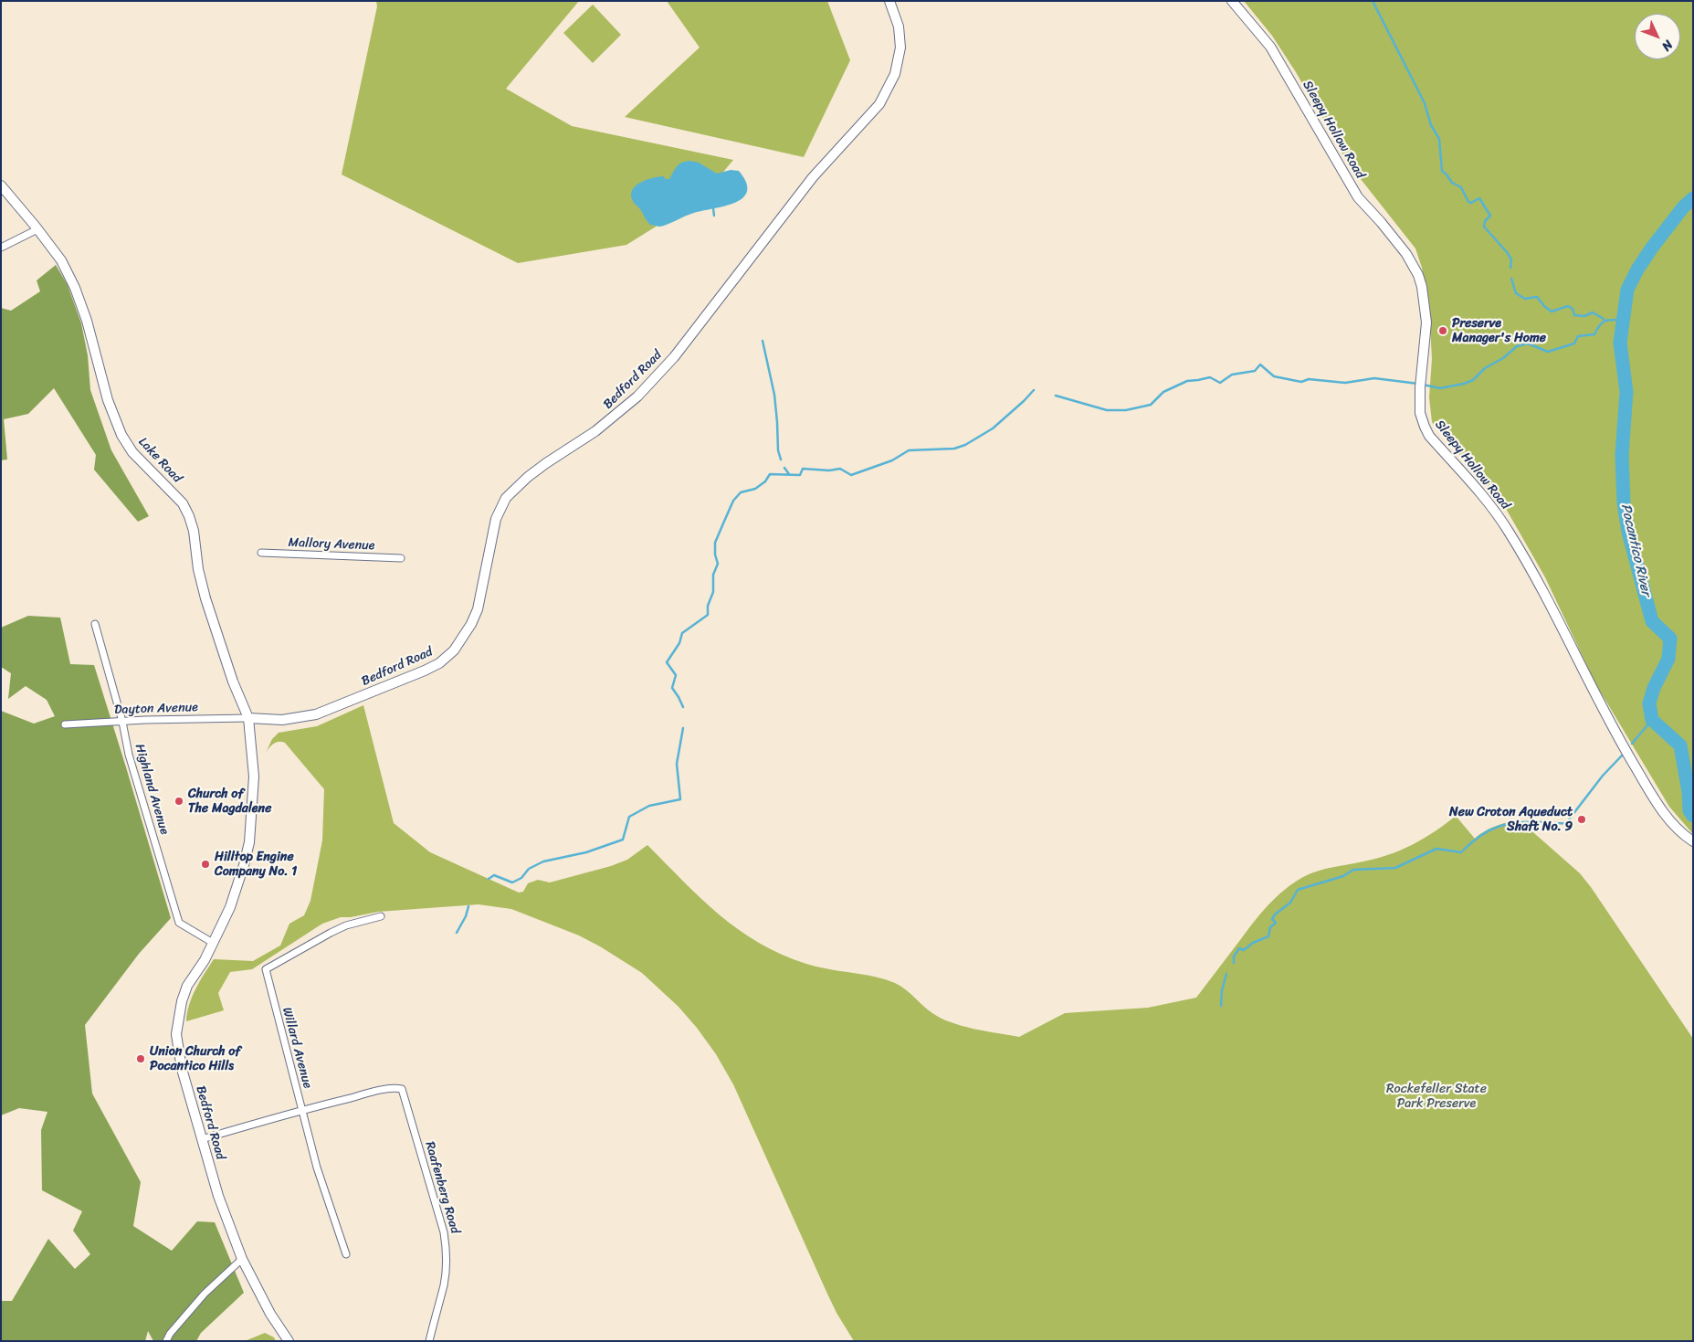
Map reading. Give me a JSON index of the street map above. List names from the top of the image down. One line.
{"streets":{"main road":["Sleepy Hollow Road","Bedford Road","Lake Road"],"street":["Mallory Avenue","Dayton Avenue","Highland Avenue","Willard Avenue","Raafenberg Road"]},"crossings":[["Bedford Road","Lake Road"],["Bedford Road","Dayton Avenue"],["Bedford Road","Highland Avenue"],["Lake Road","Dayton Avenue"],["Dayton Avenue","Highland Avenue"],["Willard Avenue","Raafenberg Road"]],"water":["Pocantico River"],"parks":["Rockefeller State Park Preserve"],"places":["Preserve Manager's Home","Church of The Magdalene","New Croton Aqueduct Shaft No. 9","Hilltop Engine Company No. 1","Union Church of Pocantico Hills"],"north":"bottom right"}
